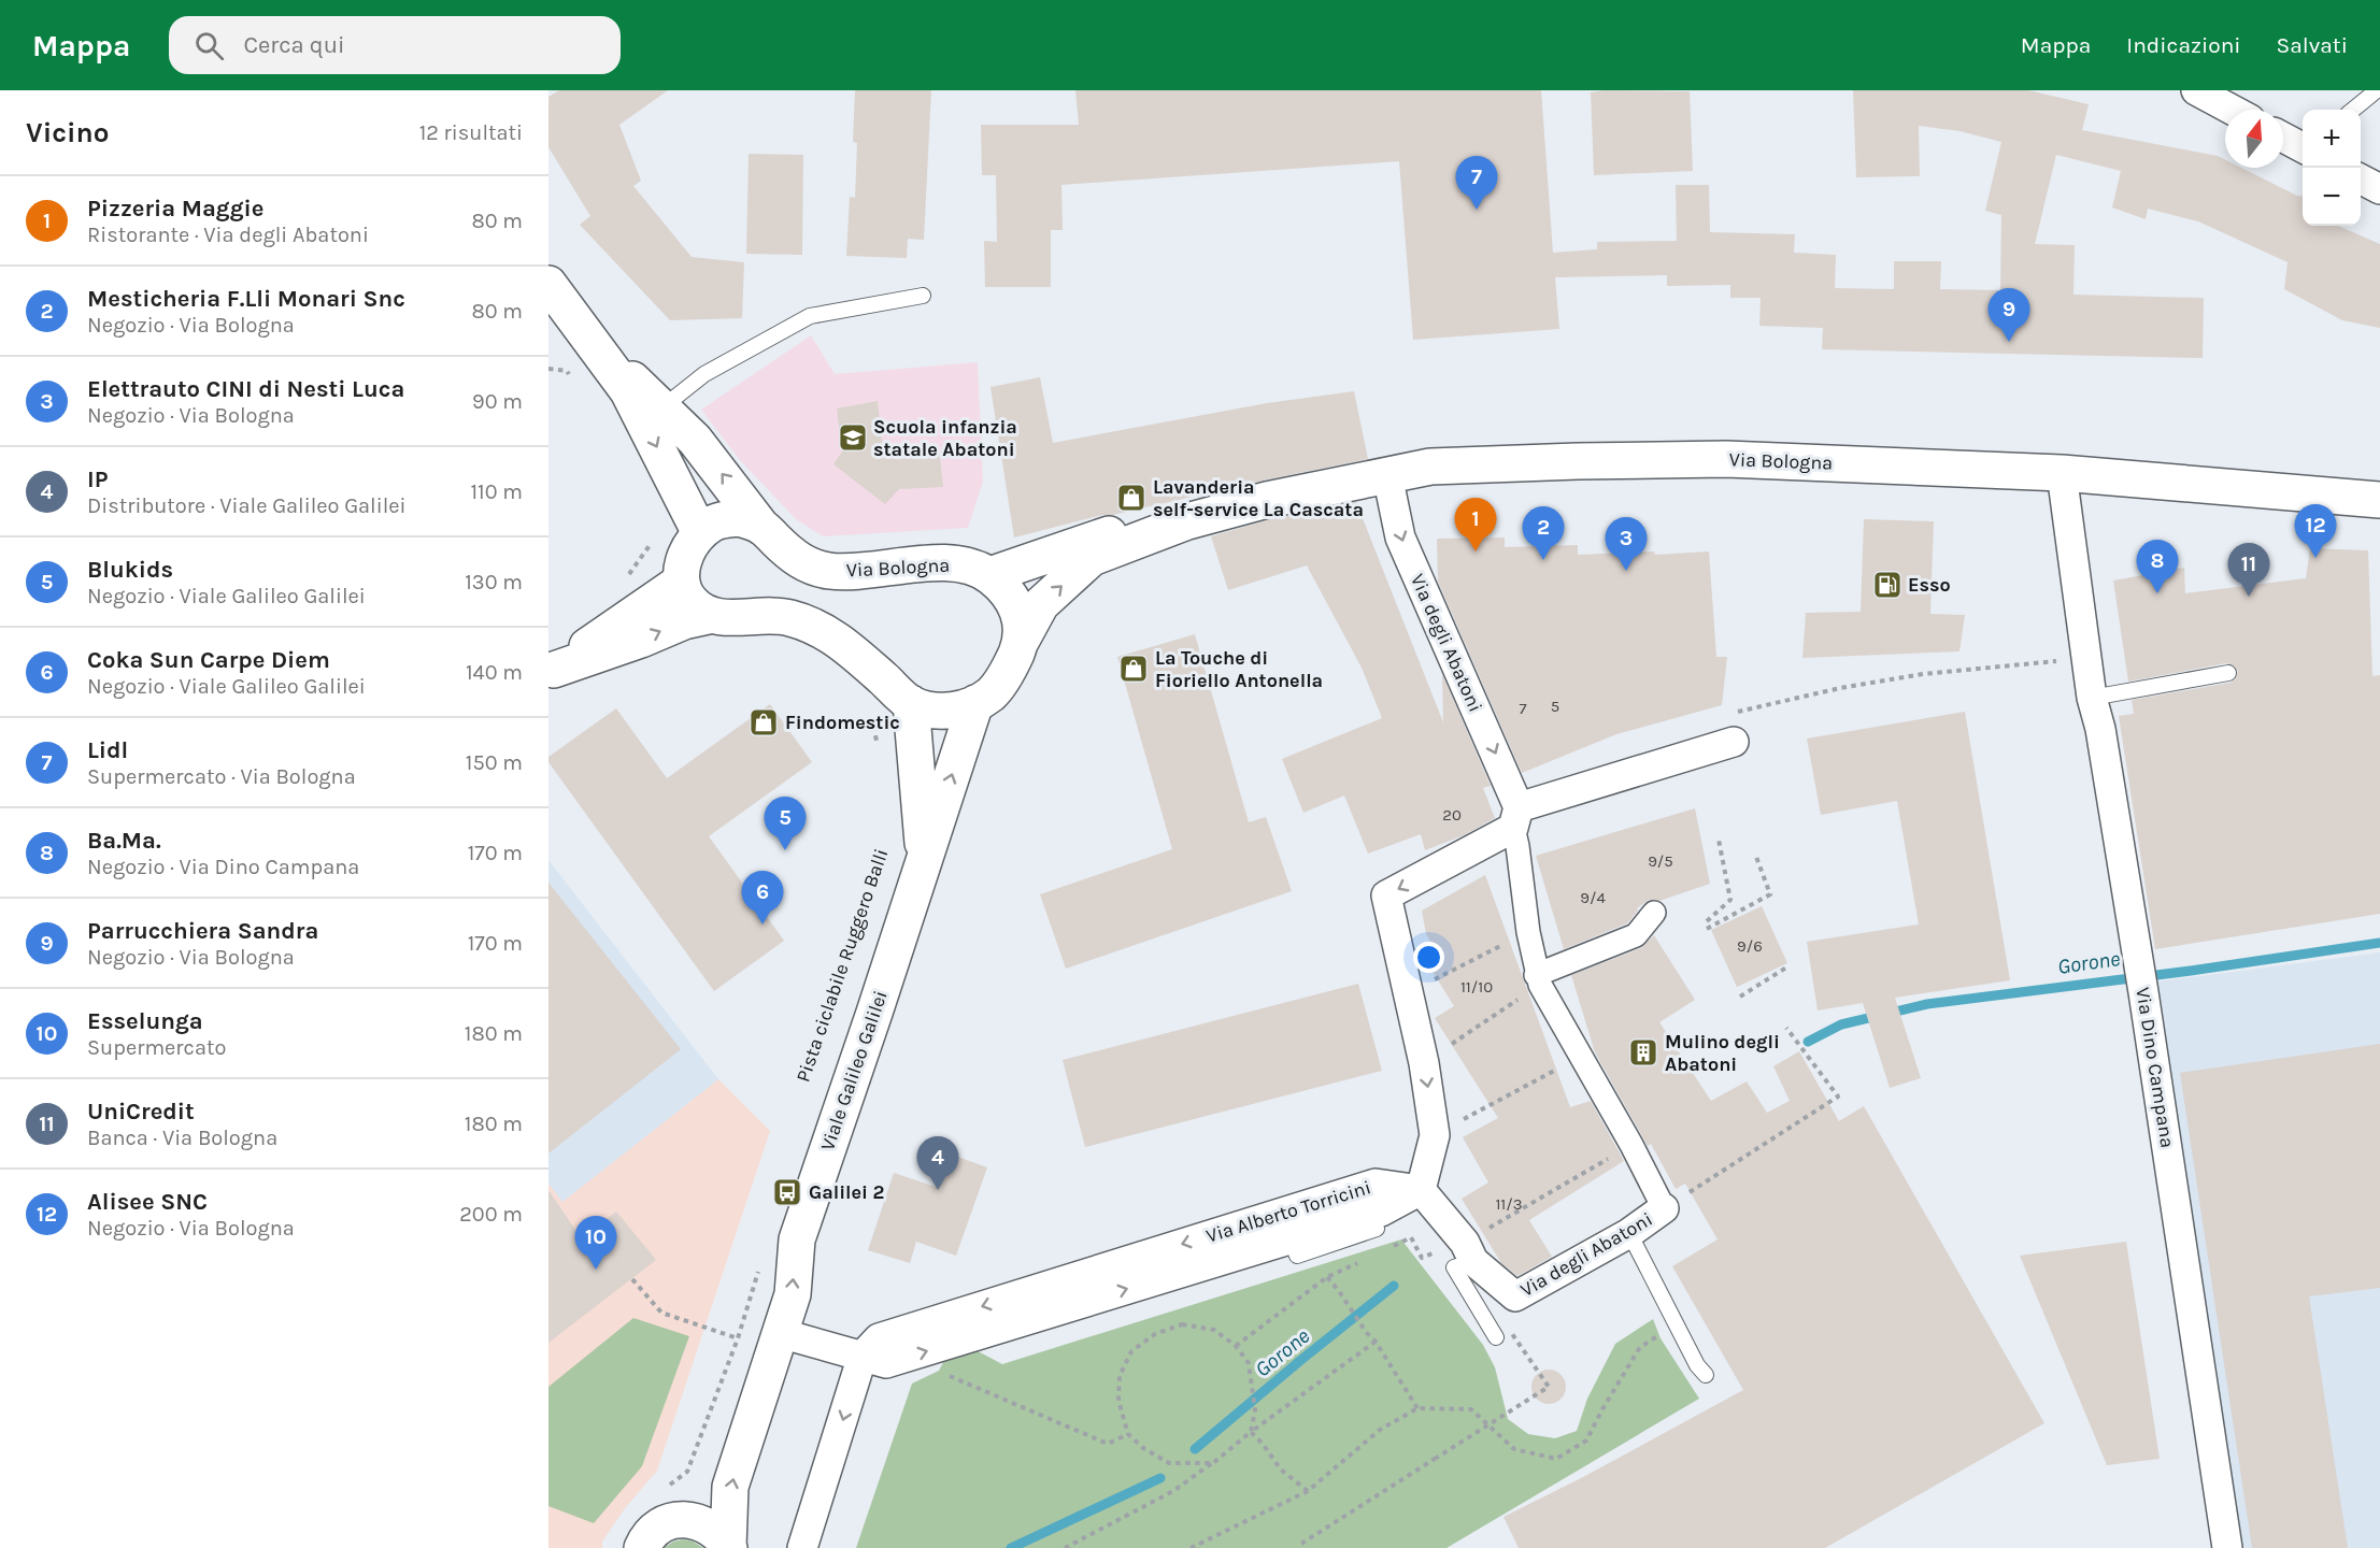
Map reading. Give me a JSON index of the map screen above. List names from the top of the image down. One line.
{"streets":{"main road":["Via Bologna","Viale Galileo Galilei"],"street":["Via degli Abatoni","Via Dino Campana","Via Alberto Torricini"]},"crossings":[["Via Bologna","Via degli Abatoni"],["Via Bologna","Via Dino Campana"],["Via degli Abatoni","Via Alberto Torricini"],["Viale Galileo Galilei","Via Alberto Torricini"]],"one_way":["Viale Galileo Galilei"],"water":["Gorone"],"places":{"school or university":["Scuola infanzia statale Abatoni"],"shop":["Lavanderia self-service La Cascata","La Touche di Fioriello Antonella","Findomestic"],"fuel station":["Esso"],"building":["Mulino degli Abatoni"],"bus stop":["Galilei 2"]},"house_numbers":["5","7","20","9/5","9/4","9/6","11/10","11/3"],"north":"top","page":{"header":"Mappa","search":"Cerca qui","nav":["Mappa","Indicazioni","Salvati"],"heading":["Vicino","12 risultati"],"map_buttons":["+","−"],"pins":["7","9","1","12","2","3","8","11","5","6","4","10"],"list":[{"mark":"1","name":"Pizzeria Maggie","note":"Ristorante · Via degli Abatoni","value":"80 m"},{"mark":"2","name":"Mesticheria F.Lli Monari Snc","note":"Negozio · Via Bologna","value":"80 m"},{"mark":"3","name":"Elettrauto CINI di Nesti Luca","note":"Negozio · Via Bologna","value":"90 m"},{"mark":"4","name":"IP","note":"Distributore · Viale Galileo Galilei","value":"110 m"},{"mark":"5","name":"Blukids","note":"Negozio · Viale Galileo Galilei","value":"130 m"},{"mark":"6","name":"Coka Sun Carpe Diem","note":"Negozio · Viale Galileo Galilei","value":"140 m"},{"mark":"7","name":"Lidl","note":"Supermercato · Via Bologna","value":"150 m"},{"mark":"8","name":"Ba.Ma.","note":"Negozio · Via Dino Campana","value":"170 m"},{"mark":"9","name":"Parrucchiera Sandra","note":"Negozio · Via Bologna","value":"170 m"},{"mark":"10","name":"Esselunga","note":"Supermercato","value":"180 m"},{"mark":"11","name":"UniCredit","note":"Banca · Via Bologna","value":"180 m"},{"mark":"12","name":"Alisee SNC","note":"Negozio · Via Bologna","value":"200 m"}]}}
